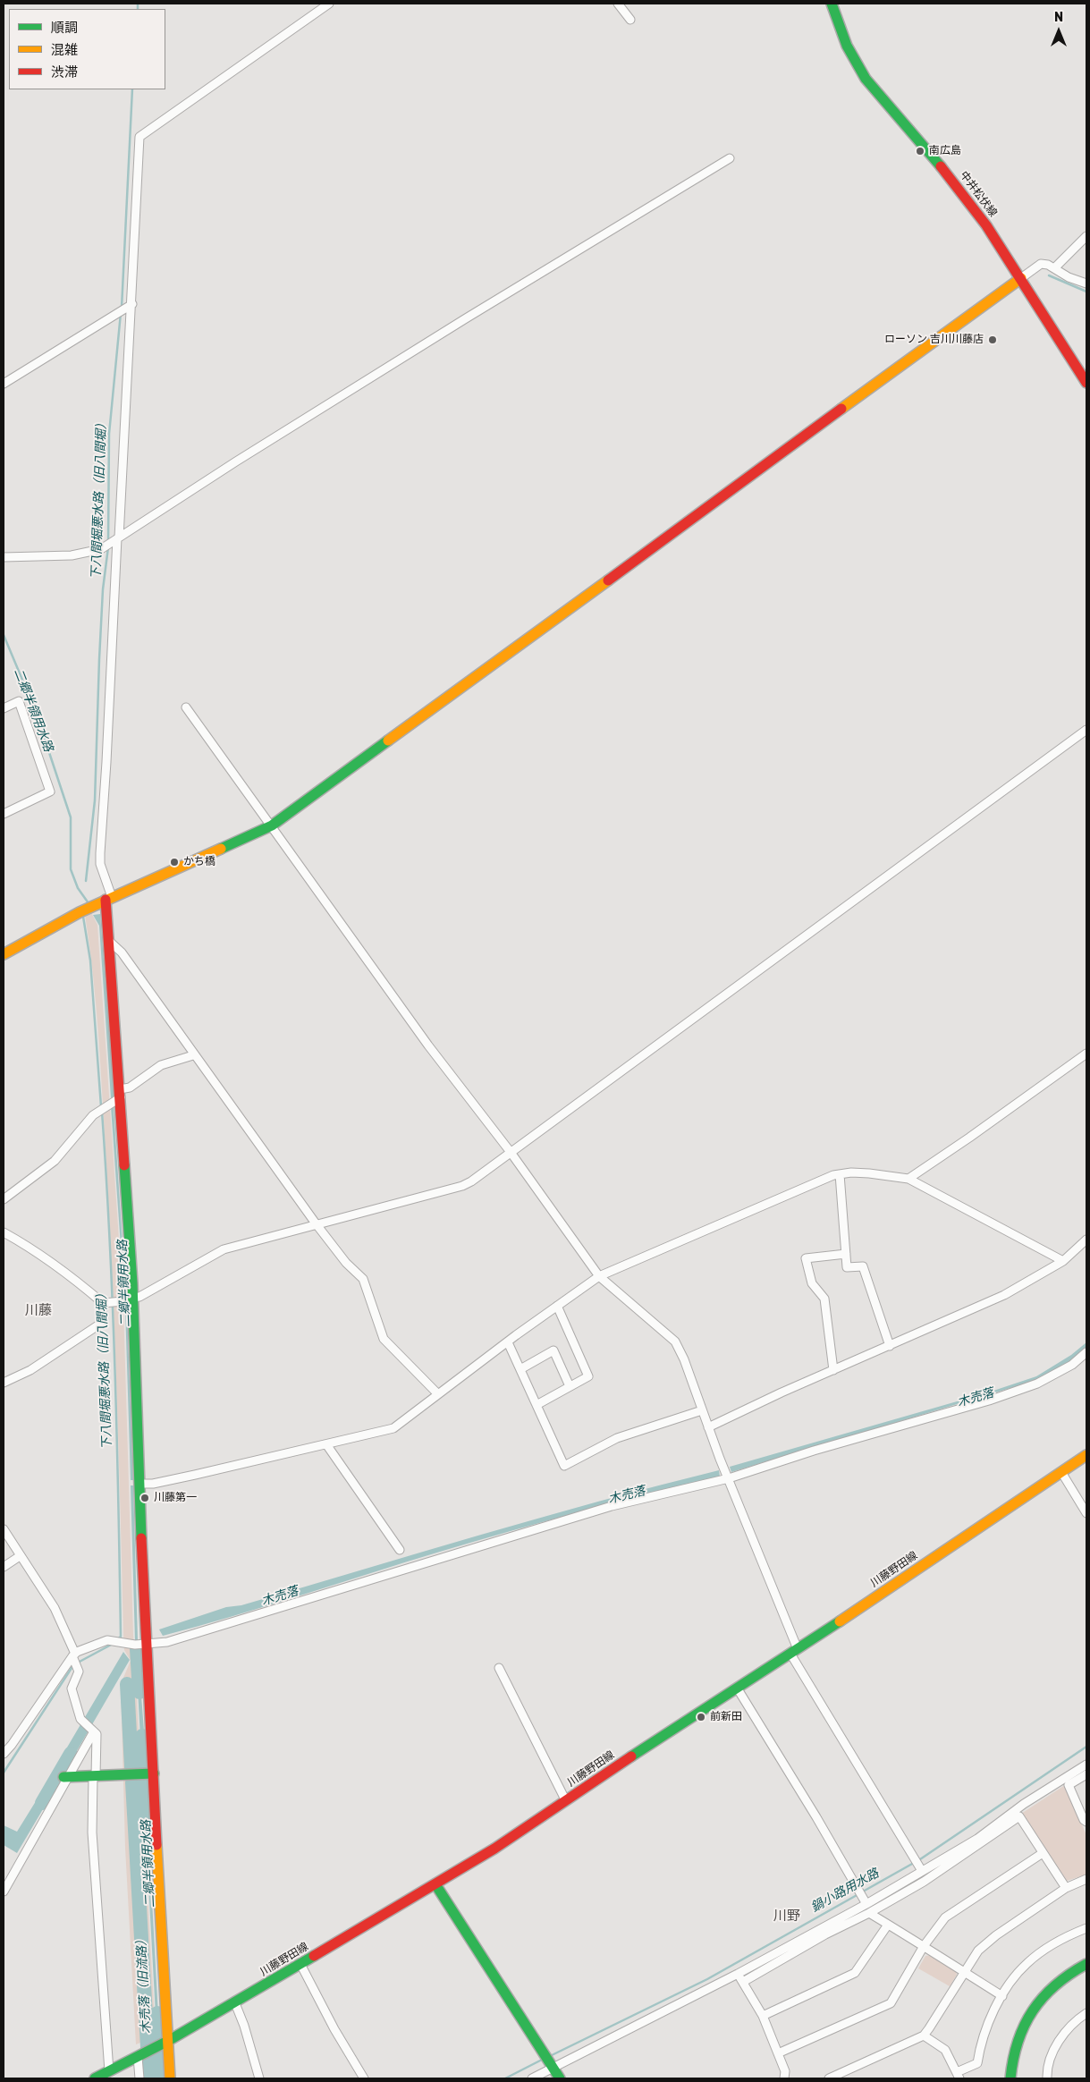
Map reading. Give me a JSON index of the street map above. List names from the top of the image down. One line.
{"streets":{"street":["中井松伏線","川藤野田線"]},"districts":["川藤","川野"],"water":["下八間堀悪水路（旧八間堀）","二郷半領用水路","木売落","鍋小路用水路","木売落（旧流路）"],"places":["南広島","ローソン 吉川川藤店","かち橋","川藤第一","前新田"],"legend":["順調","混雑","渋滞"],"north":"top"}
